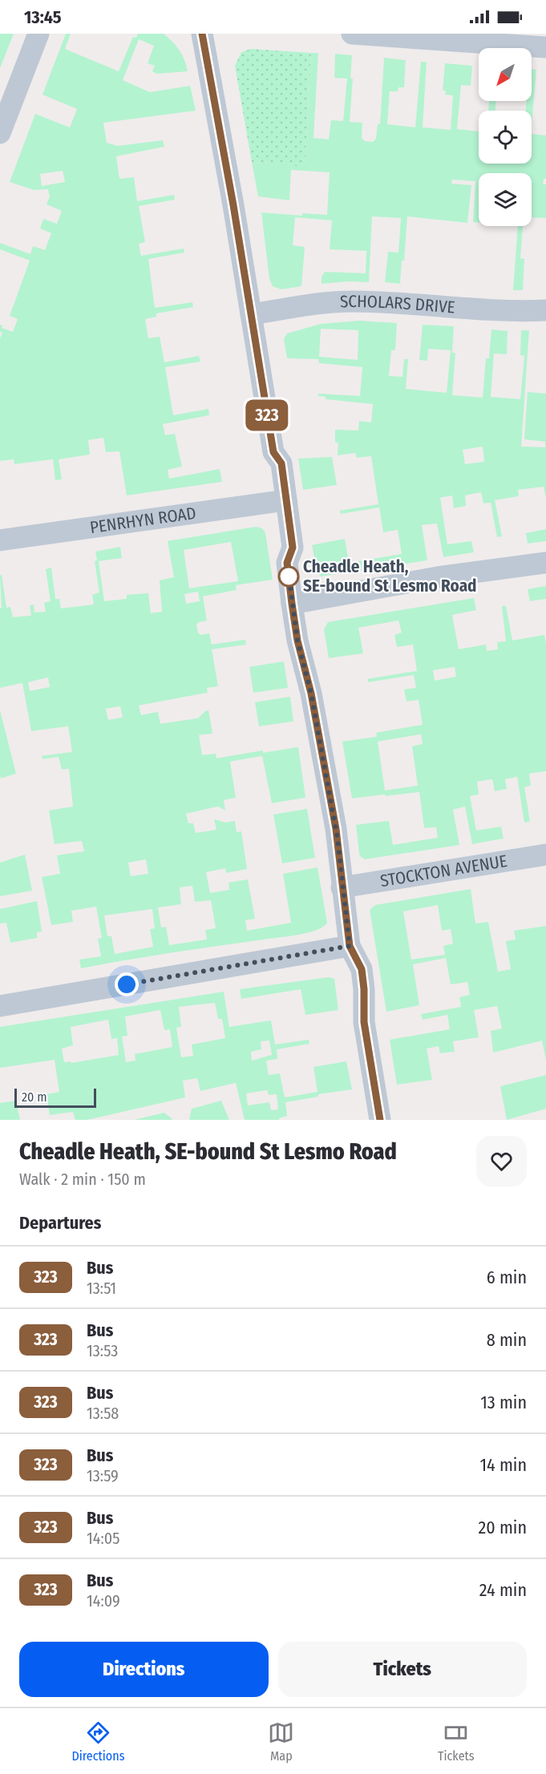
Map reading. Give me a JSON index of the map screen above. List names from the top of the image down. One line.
{"streets":{"street":["SCHOLARS DRIVE","PENRHYN ROAD","STOCKTON AVENUE"]},"places":["Cheadle Heath, SE-bound St Lesmo Road"],"lines":["bus line 323"],"scale_bar":"20 m","north":"bottom left","page":{"status":"13:45","on_map":"323","scale":"20 m","heading":[["Cheadle Heath, SE-bound St Lesmo Road","Walk · 2 min · 150 m"],"Departures"],"list":[{"mark":"323","name":"Bus","note":"13:51","value":"6 min"},{"mark":"323","name":"Bus","note":"13:53","value":"8 min"},{"mark":"323","name":"Bus","note":"13:58","value":"13 min"},{"mark":"323","name":"Bus","note":"13:59","value":"14 min"},{"mark":"323","name":"Bus","note":"14:05","value":"20 min"},{"mark":"323","name":"Bus","note":"14:09","value":"24 min"}],"buttons":["Directions","Tickets"],"tabs":["Directions","Map","Tickets"]}}
